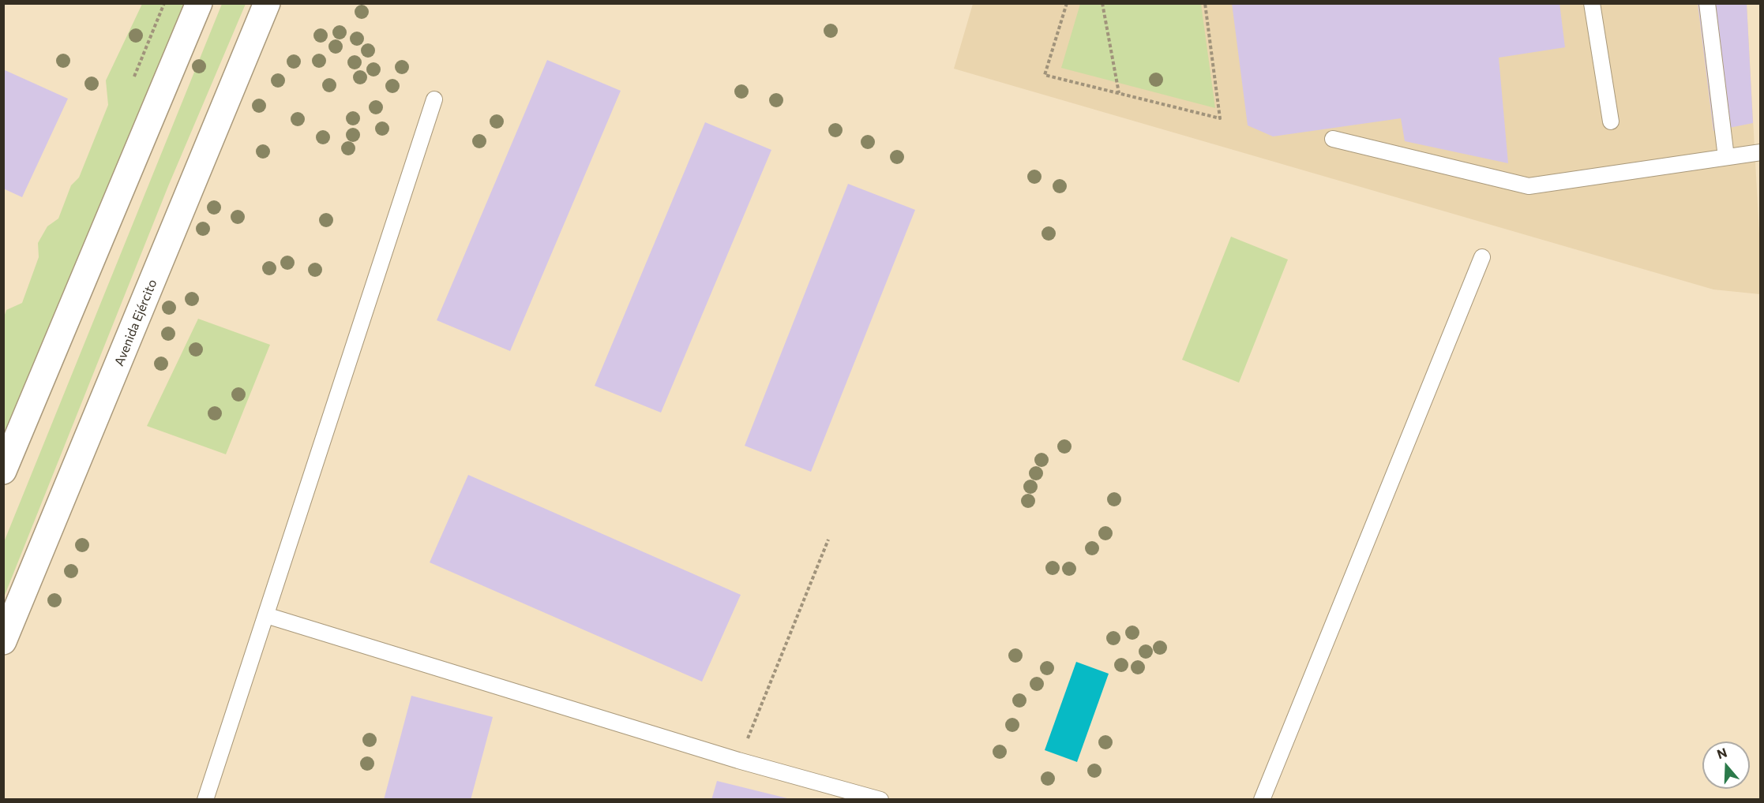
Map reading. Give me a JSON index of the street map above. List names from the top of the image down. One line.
{"streets":{"highway":["Avenida Ejército"]},"north":"top"}
